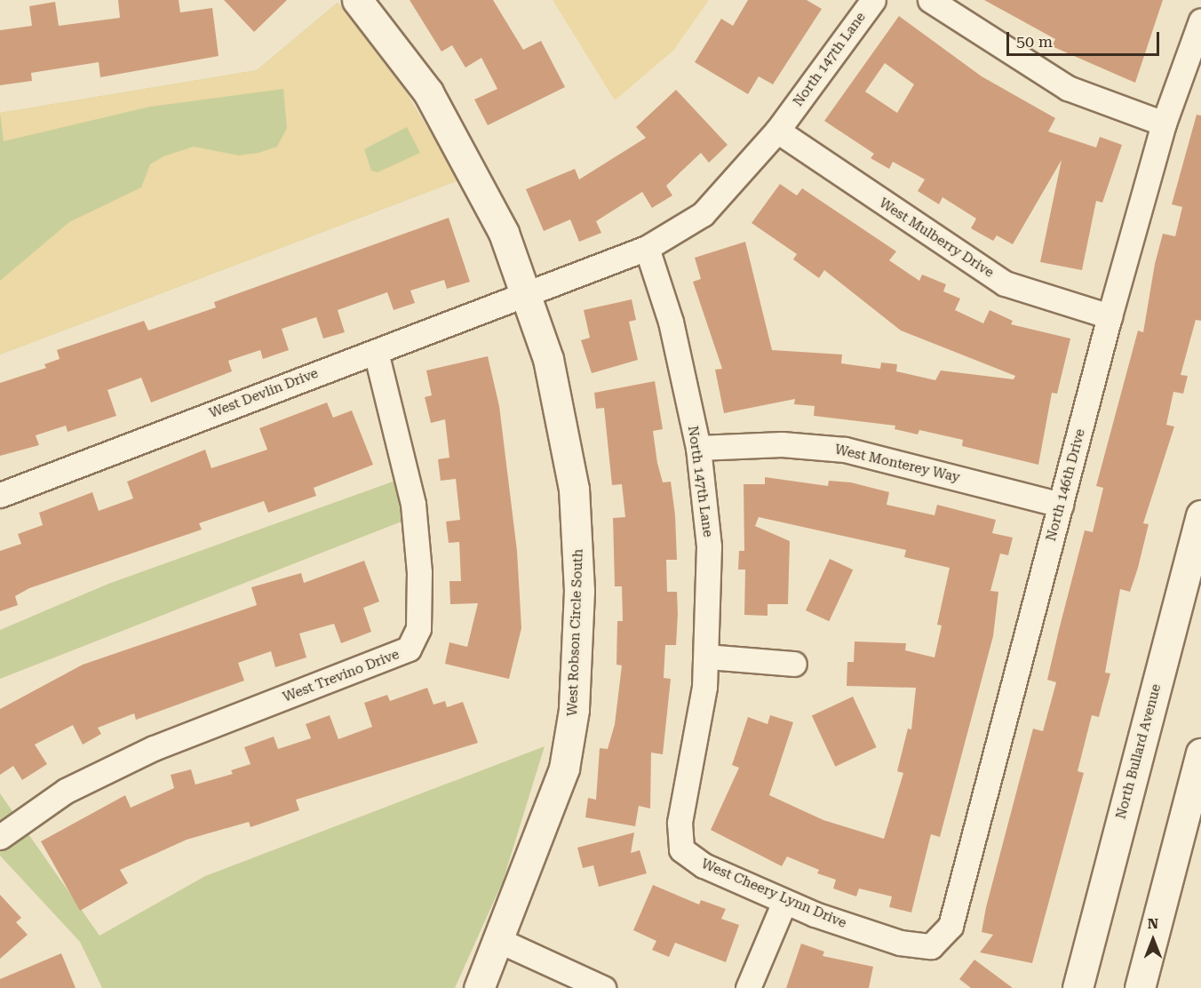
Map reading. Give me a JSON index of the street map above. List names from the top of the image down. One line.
{"streets":{"street":["North 147th Lane","West Mulberry Drive","West Devlin Drive","West Monterey Way","North 146th Drive","West Robson Circle South","West Trevino Drive","North Bullard Avenue","West Cheery Lynn Drive"]},"crossings":[["North 147th Lane","West Mulberry Drive"],["North 147th Lane","West Devlin Drive"],["North 147th Lane","West Monterey Way"],["North 147th Lane","West Robson Circle South"],["North 147th Lane","West Cheery Lynn Drive"],["West Mulberry Drive","North 146th Drive"],["West Devlin Drive","West Robson Circle South"],["West Devlin Drive","West Trevino Drive"],["West Monterey Way","North 146th Drive"],["North 146th Drive","West Cheery Lynn Drive"]],"scale_bar":"50 m","north":"top"}
